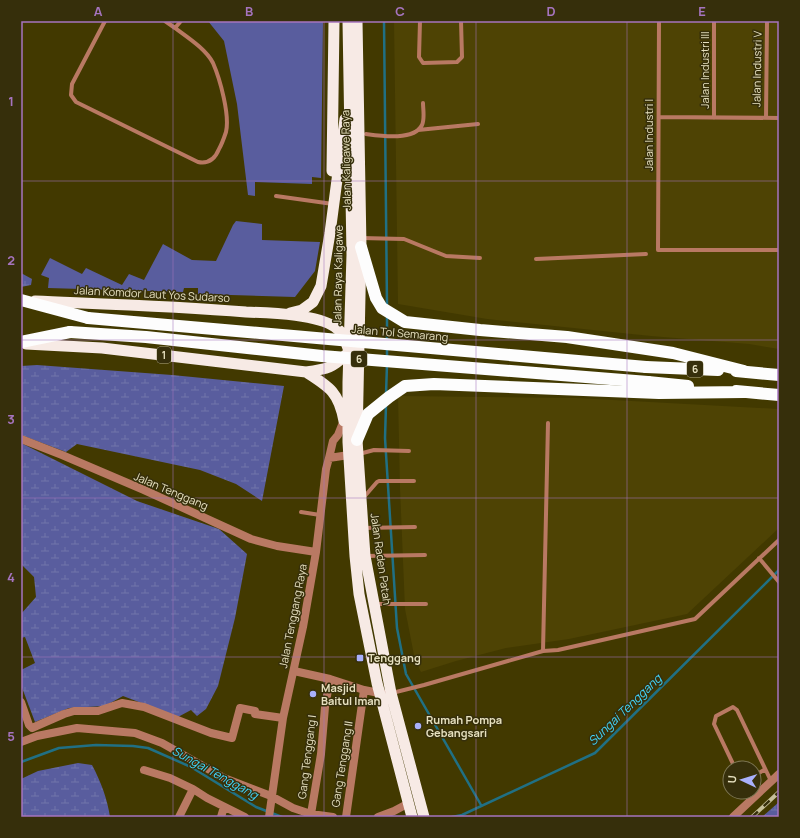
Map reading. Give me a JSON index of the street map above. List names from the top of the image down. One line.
{"streets":{"highway":["Jalan Kaligawe Raya","Jalan Raya Kaligawe","Jalan Komdor Laut Yos Sudarso","Jalan Tol Semarang","1","6","Jalan Raden Patah"],"street":["Jalan Tenggang","Jalan Tenggang Raya","Gang Tenggang I","Gang Tenggang II"],"lane":["Jalan Industri V","Jalan Industri III","Jalan Industri I"]},"crossings":[["Jalan Kaligawe Raya","Jalan Raden Patah"],["Jalan Raya Kaligawe","1"],["Jalan Raya Kaligawe","Jalan Raden Patah"],["Jalan Komdor Laut Yos Sudarso","Jalan Tol Semarang"],["1","6"],["1","Jalan Raden Patah"],["Jalan Tenggang","Jalan Tenggang Raya"]],"water":["Sungai Tenggang"],"places":{"transit":["Tenggang"],"other":["Masjid Baitul Iman","Rumah Pompa Gebangsari"]},"north":"left","grid":{"columns":["A","B","C","D","E"],"rows":["1","2","3","4","5"]}}
